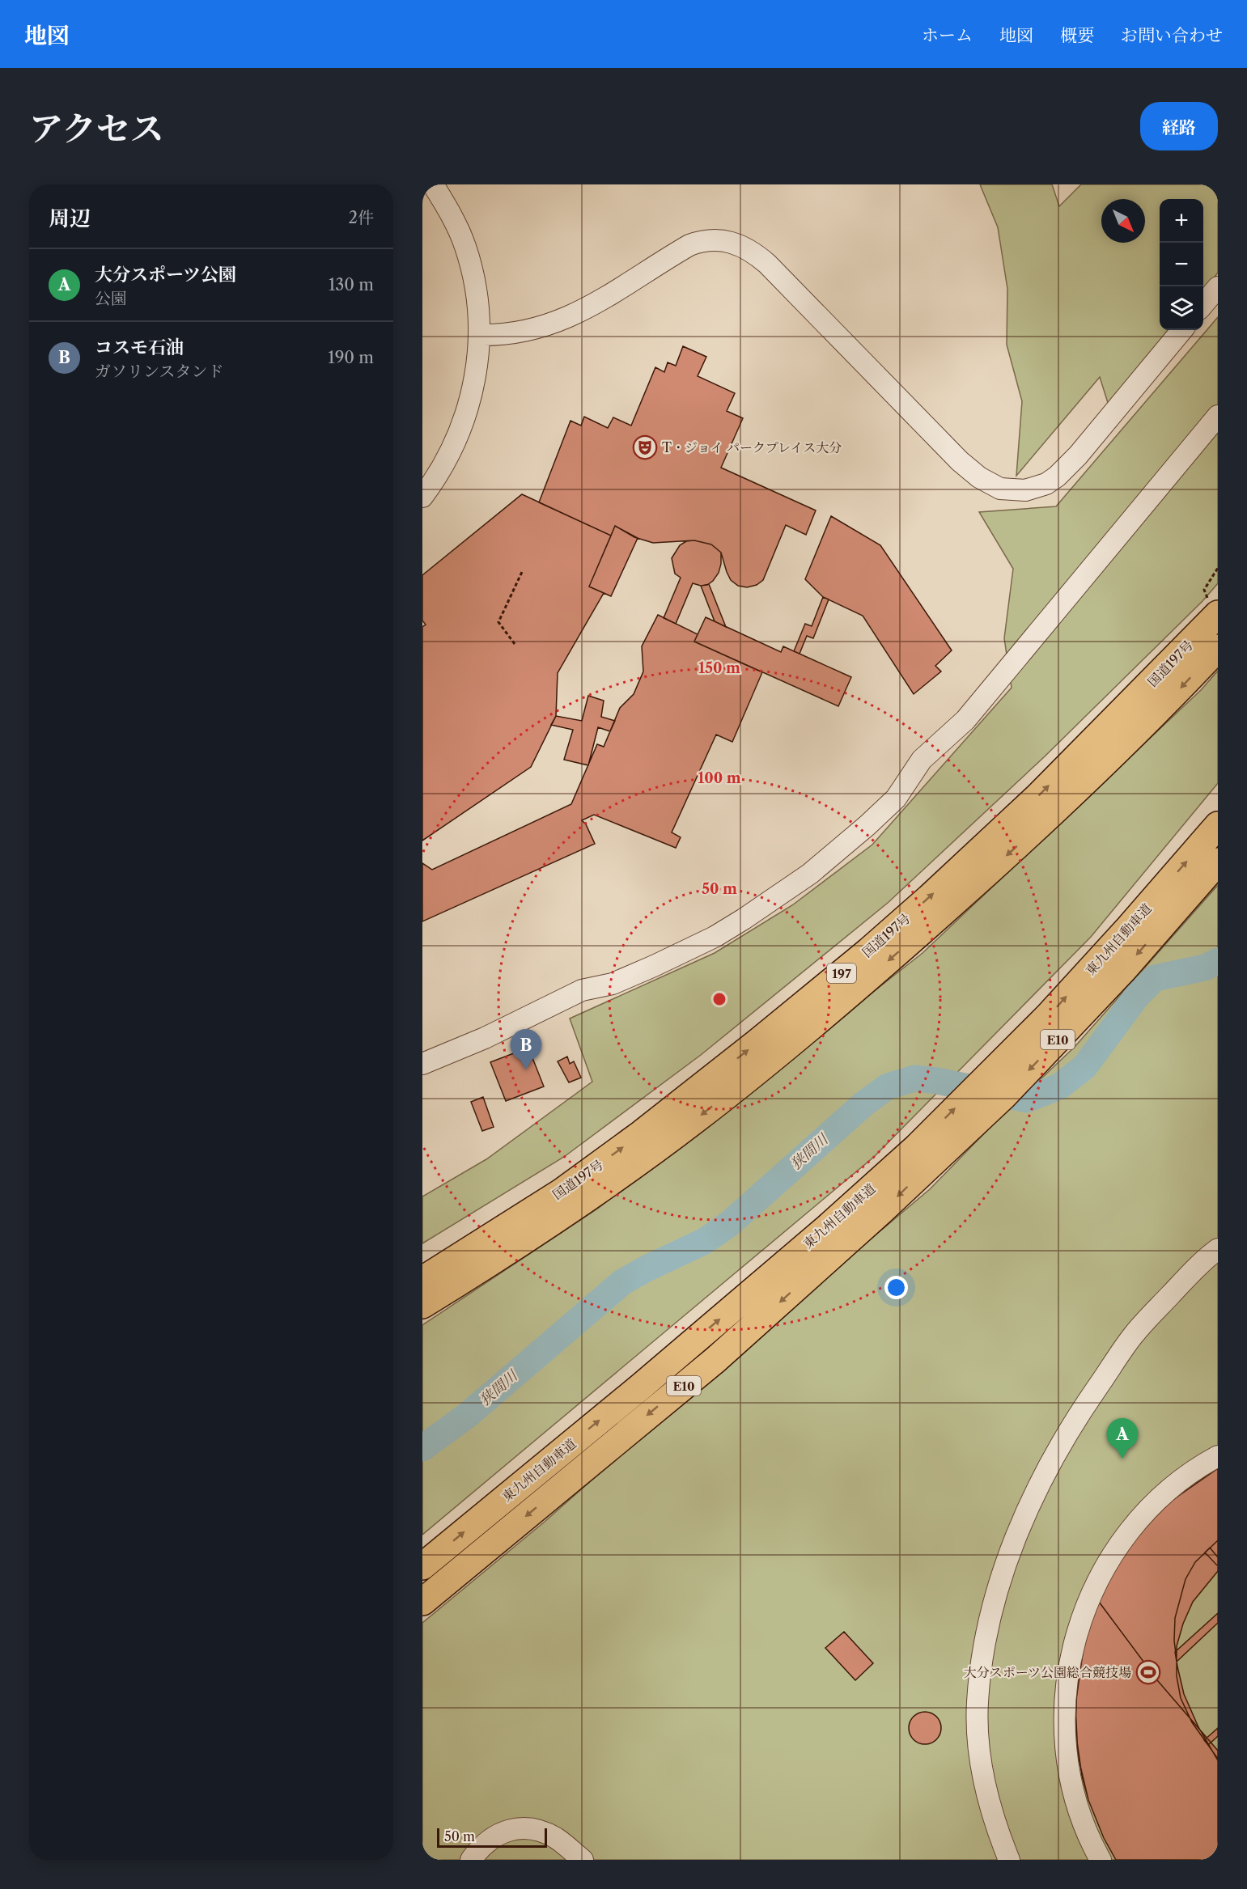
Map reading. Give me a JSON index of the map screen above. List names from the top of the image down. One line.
{"streets":{"highway":["国道197号","東九州自動車道","197","E10"]},"water":["狭間川"],"places":{"theatre":["T・ジョイ パークプレイス大分"],"sports":["大分スポーツ公園総合競技場"]},"scale_bar":"50 m","north":"bottom right","page":{"header":"地図","nav":["ホーム","地図","概要","お問い合わせ"],"title":"アクセス","buttons":"経路","heading":["周辺","2件"],"map_buttons":["+","−"],"list":[{"mark":"A","name":"大分スポーツ公園","note":"公園","value":"130 m"},{"mark":"B","name":"コスモ石油","note":"ガソリンスタンド","value":"190 m"}],"pins":["B","A"],"scale":"50 m"},"rings":["150 m","100 m","50 m"]}
